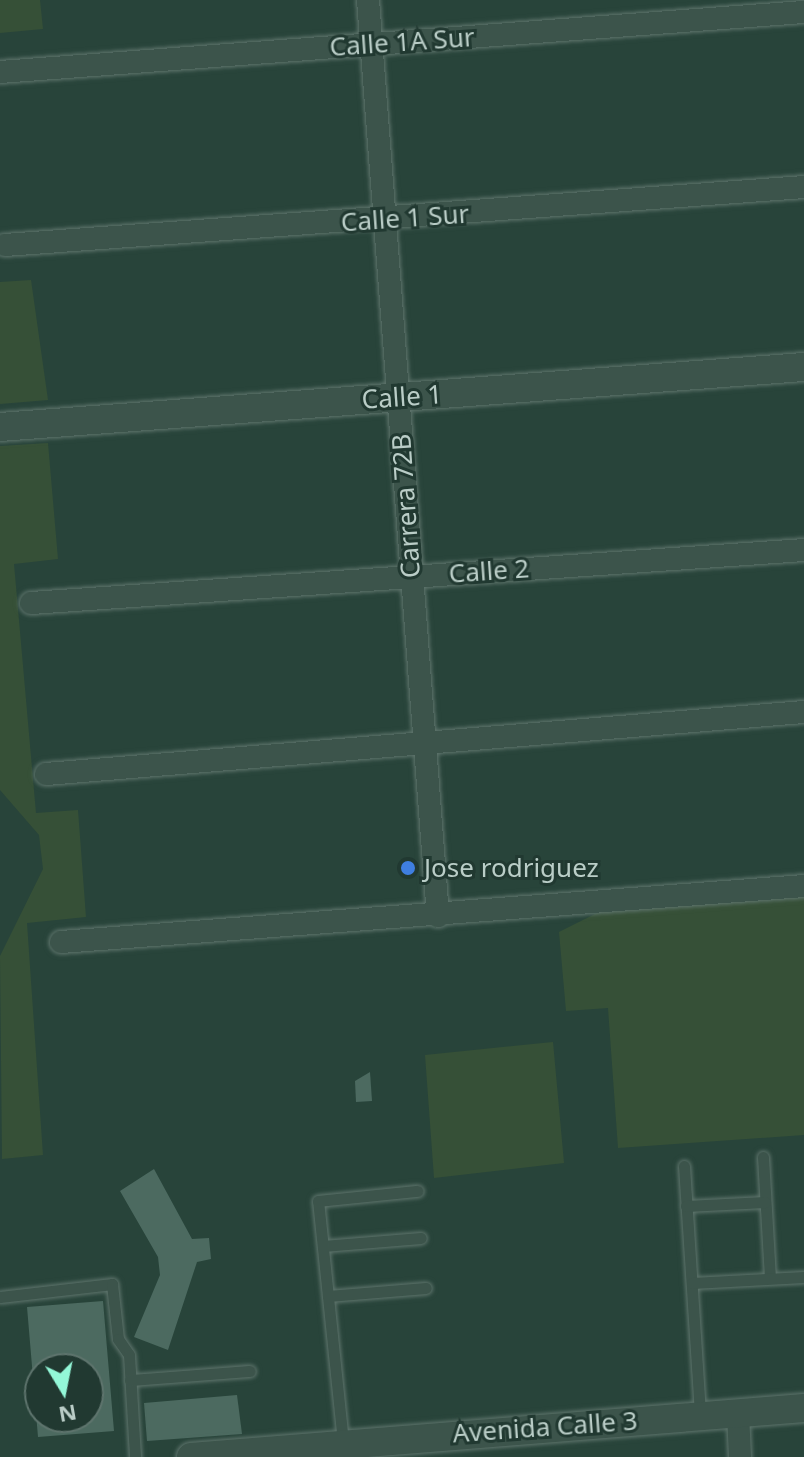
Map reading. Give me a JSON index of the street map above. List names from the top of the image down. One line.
{"streets":{"street":["Calle 1A Sur","Calle 1 Sur","Calle 1","Carrera 72B","Calle 2","Avenida Calle 3"]},"crossings":[["Calle 1A Sur","Carrera 72B"],["Calle 1 Sur","Carrera 72B"],["Calle 1","Carrera 72B"],["Carrera 72B","Calle 2"]],"places":["Jose rodriguez"],"north":"bottom"}
